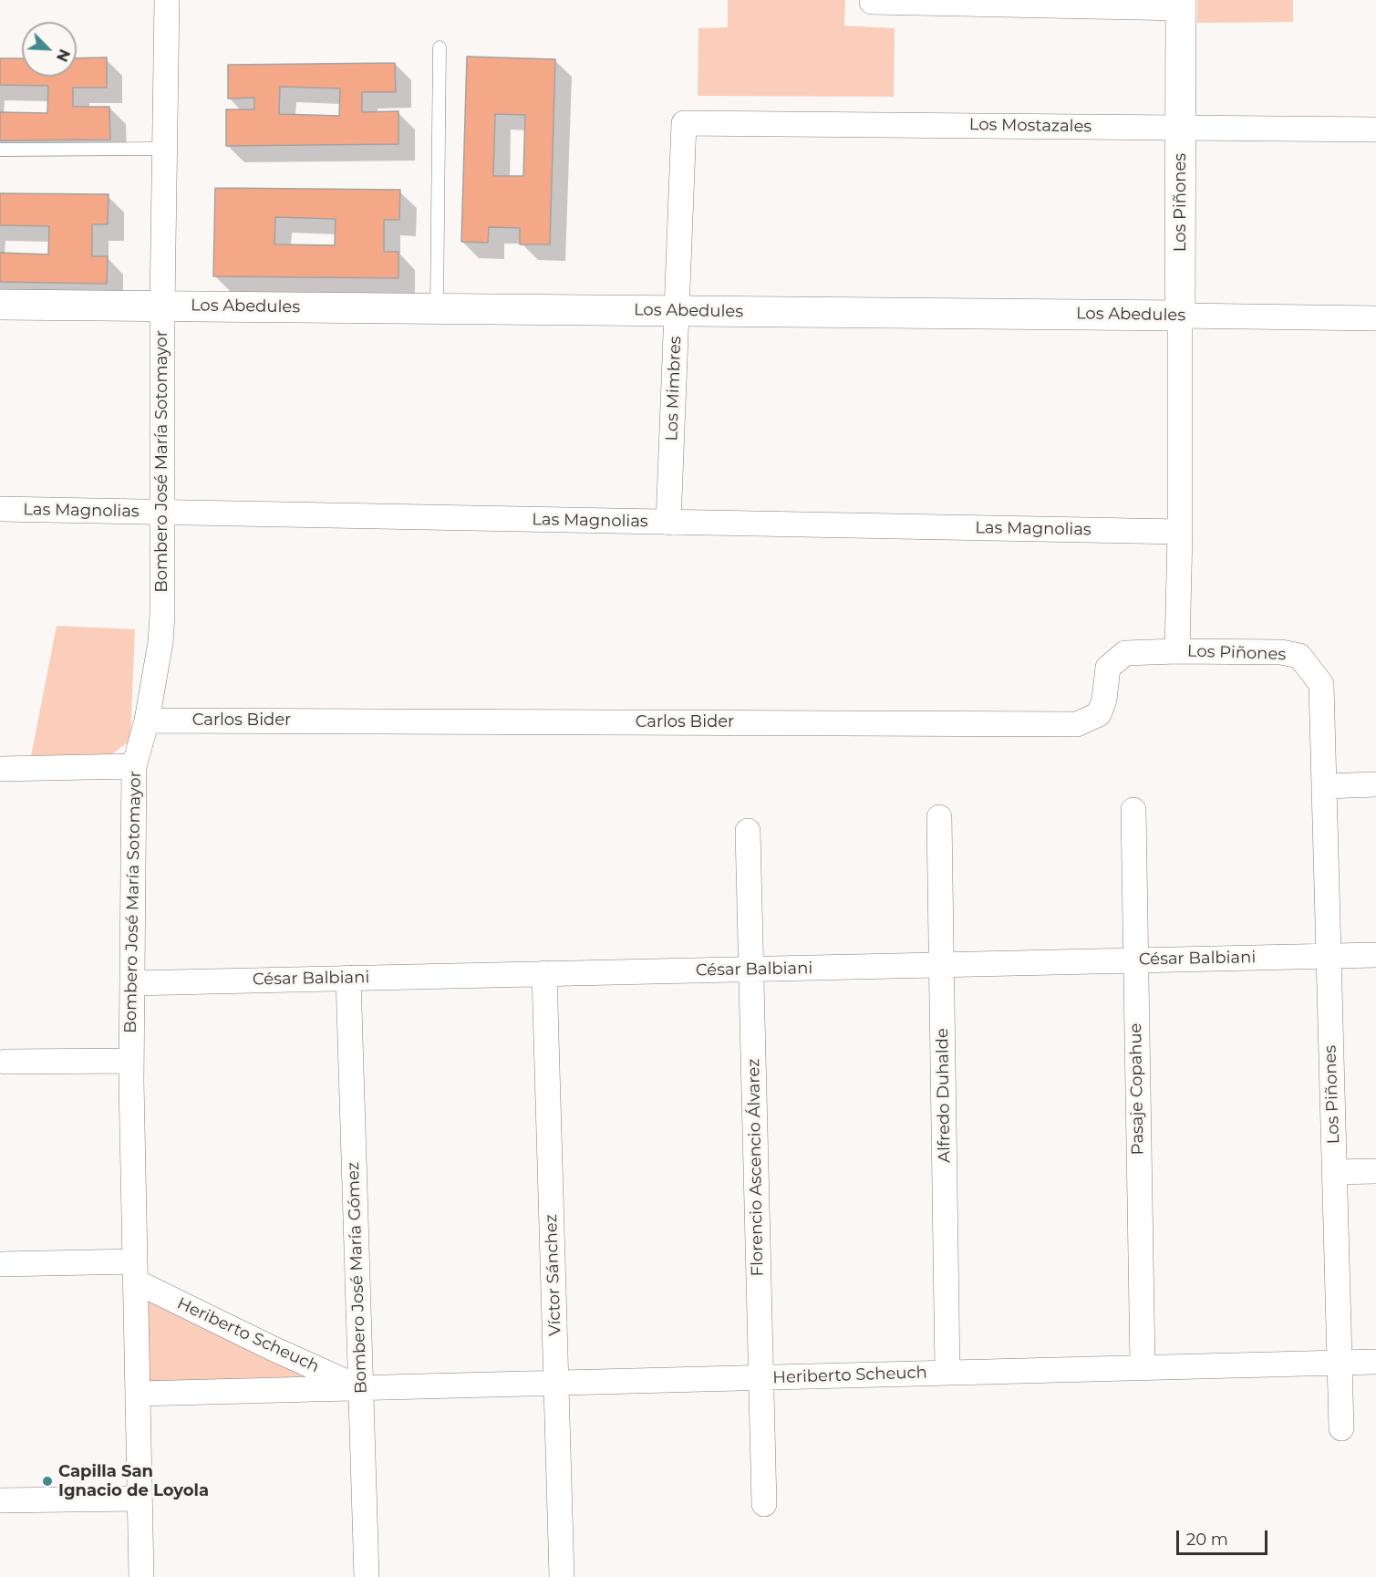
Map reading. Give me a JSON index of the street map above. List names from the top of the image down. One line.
{"streets":{"street":["Los Mostazales","Los Piñones","Los Abedules","Los Mimbres","Bombero José María Sotomayor","Las Magnolias","Carlos Bider","César Balbiani","Pasaje Copahue","Alfredo Duhalde","Florencio Ascencio Álvarez","Víctor Sánchez","Bombero José María Gómez","Heriberto Scheuch"]},"crossings":[["Los Mostazales","Los Piñones"],["Los Mostazales","Los Mimbres"],["Los Piñones","Los Abedules"],["Los Piñones","Las Magnolias"],["Los Piñones","Carlos Bider"],["Los Piñones","César Balbiani"],["Los Piñones","Heriberto Scheuch"],["Los Abedules","Los Mimbres"],["Los Abedules","Bombero José María Sotomayor"],["Los Mimbres","Las Magnolias"],["Bombero José María Sotomayor","Las Magnolias"],["Bombero José María Sotomayor","Carlos Bider"],["Bombero José María Sotomayor","César Balbiani"],["Bombero José María Sotomayor","Heriberto Scheuch"],["César Balbiani","Pasaje Copahue"],["César Balbiani","Alfredo Duhalde"],["César Balbiani","Florencio Ascencio Álvarez"],["César Balbiani","Víctor Sánchez"],["César Balbiani","Bombero José María Gómez"],["Pasaje Copahue","Heriberto Scheuch"],["Alfredo Duhalde","Heriberto Scheuch"],["Florencio Ascencio Álvarez","Heriberto Scheuch"],["Víctor Sánchez","Heriberto Scheuch"],["Bombero José María Gómez","Heriberto Scheuch"]],"places":["Capilla San Ignacio de Loyola"],"scale_bar":"20 m","north":"bottom right"}
